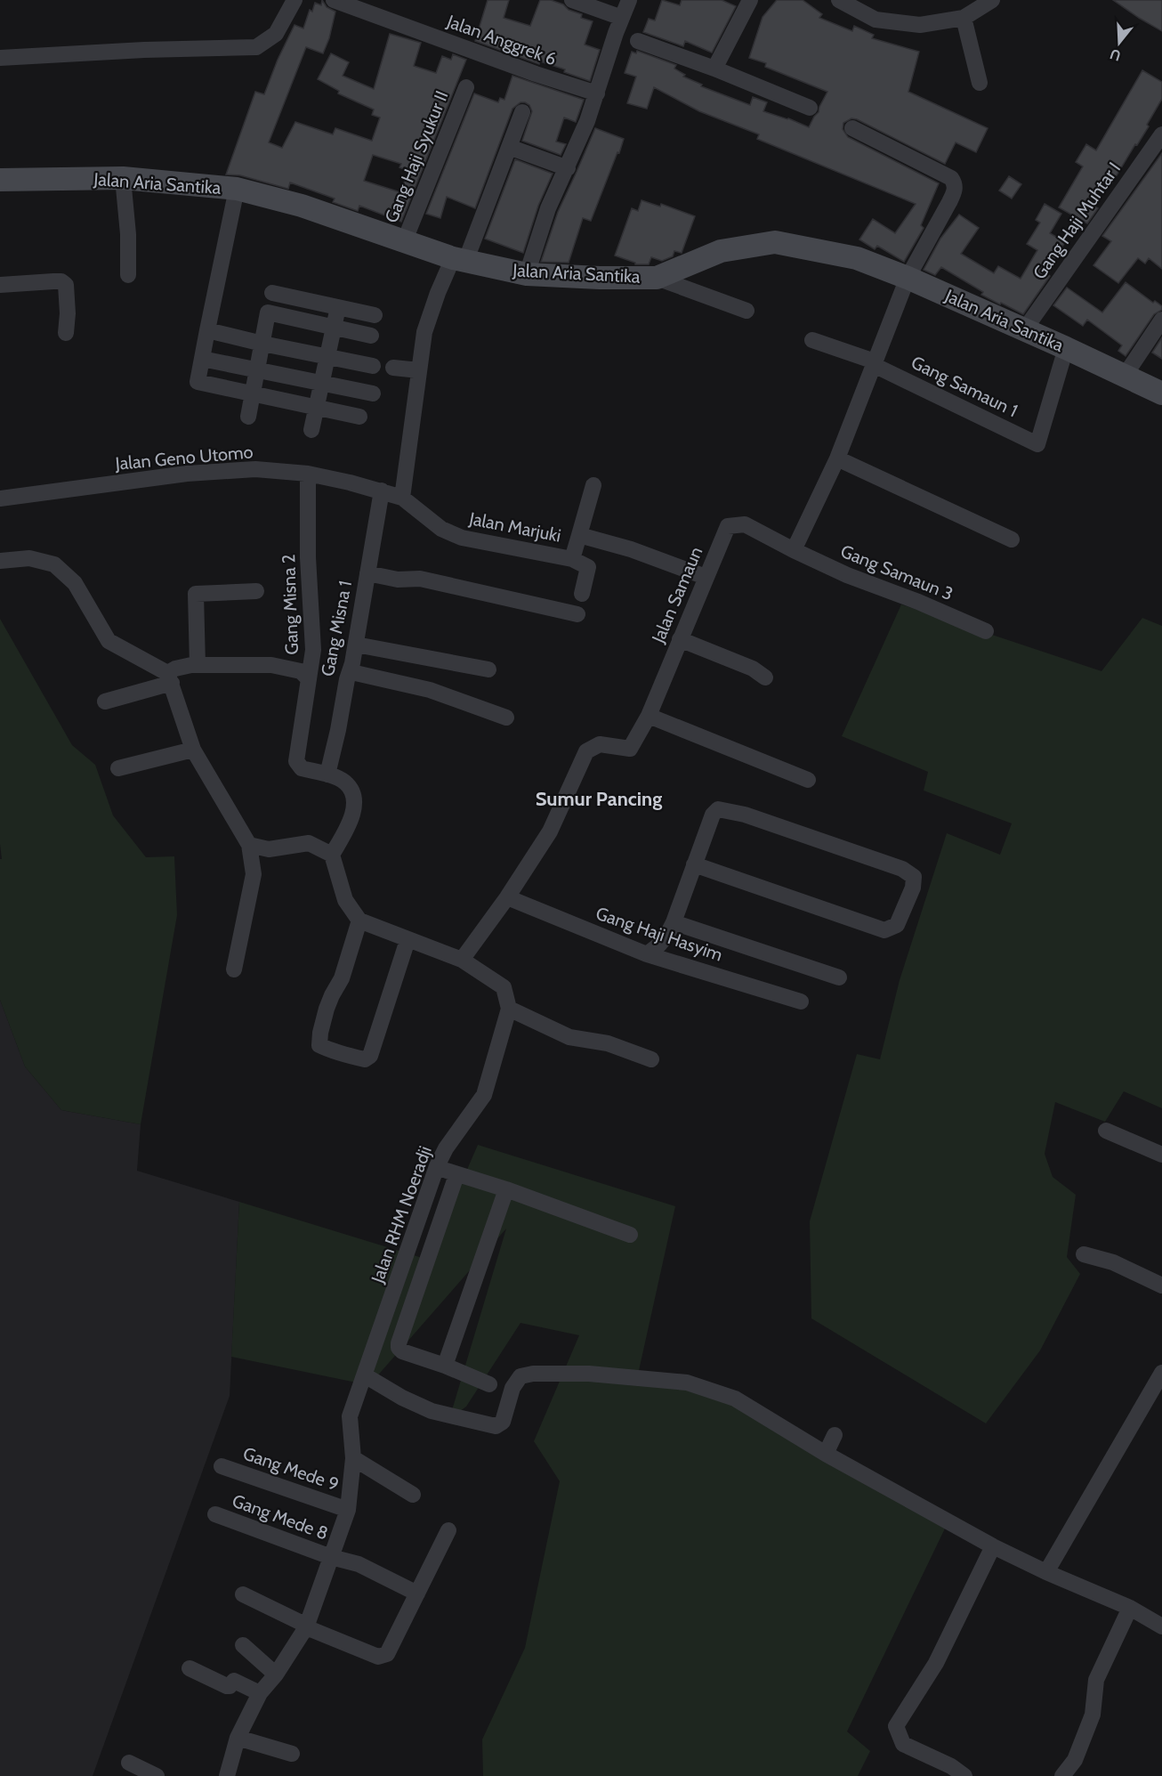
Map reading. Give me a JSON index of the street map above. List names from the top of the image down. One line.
{"streets":{"street":["Jalan Anggrek 6","Gang Haji Syukur II","Jalan Aria Santika","Gang Haji Muhtar I","Gang Samaun 1","Jalan Geno Utomo","Jalan Marjuki","Gang Samaun 3","Jalan Samaun","Gang Misna 2","Gang Misna 1","Gang Haji Hasyim","Jalan RHM Noeradji","Gang Mede 9","Gang Mede 8"]},"crossings":[["Gang Haji Syukur II","Jalan Aria Santika"],["Jalan Aria Santika","Gang Haji Muhtar I"],["Jalan Aria Santika","Gang Samaun 1"],["Jalan Geno Utomo","Jalan Marjuki"],["Jalan Geno Utomo","Gang Misna 2"],["Jalan Geno Utomo","Gang Misna 1"],["Jalan Marjuki","Jalan Samaun"],["Gang Samaun 3","Jalan Samaun"],["Jalan Samaun","Gang Haji Hasyim"],["Gang Misna 2","Gang Misna 1"],["Jalan RHM Noeradji","Gang Mede 9"],["Jalan RHM Noeradji","Gang Mede 8"]],"districts":["Sumur Pancing"],"north":"bottom"}
